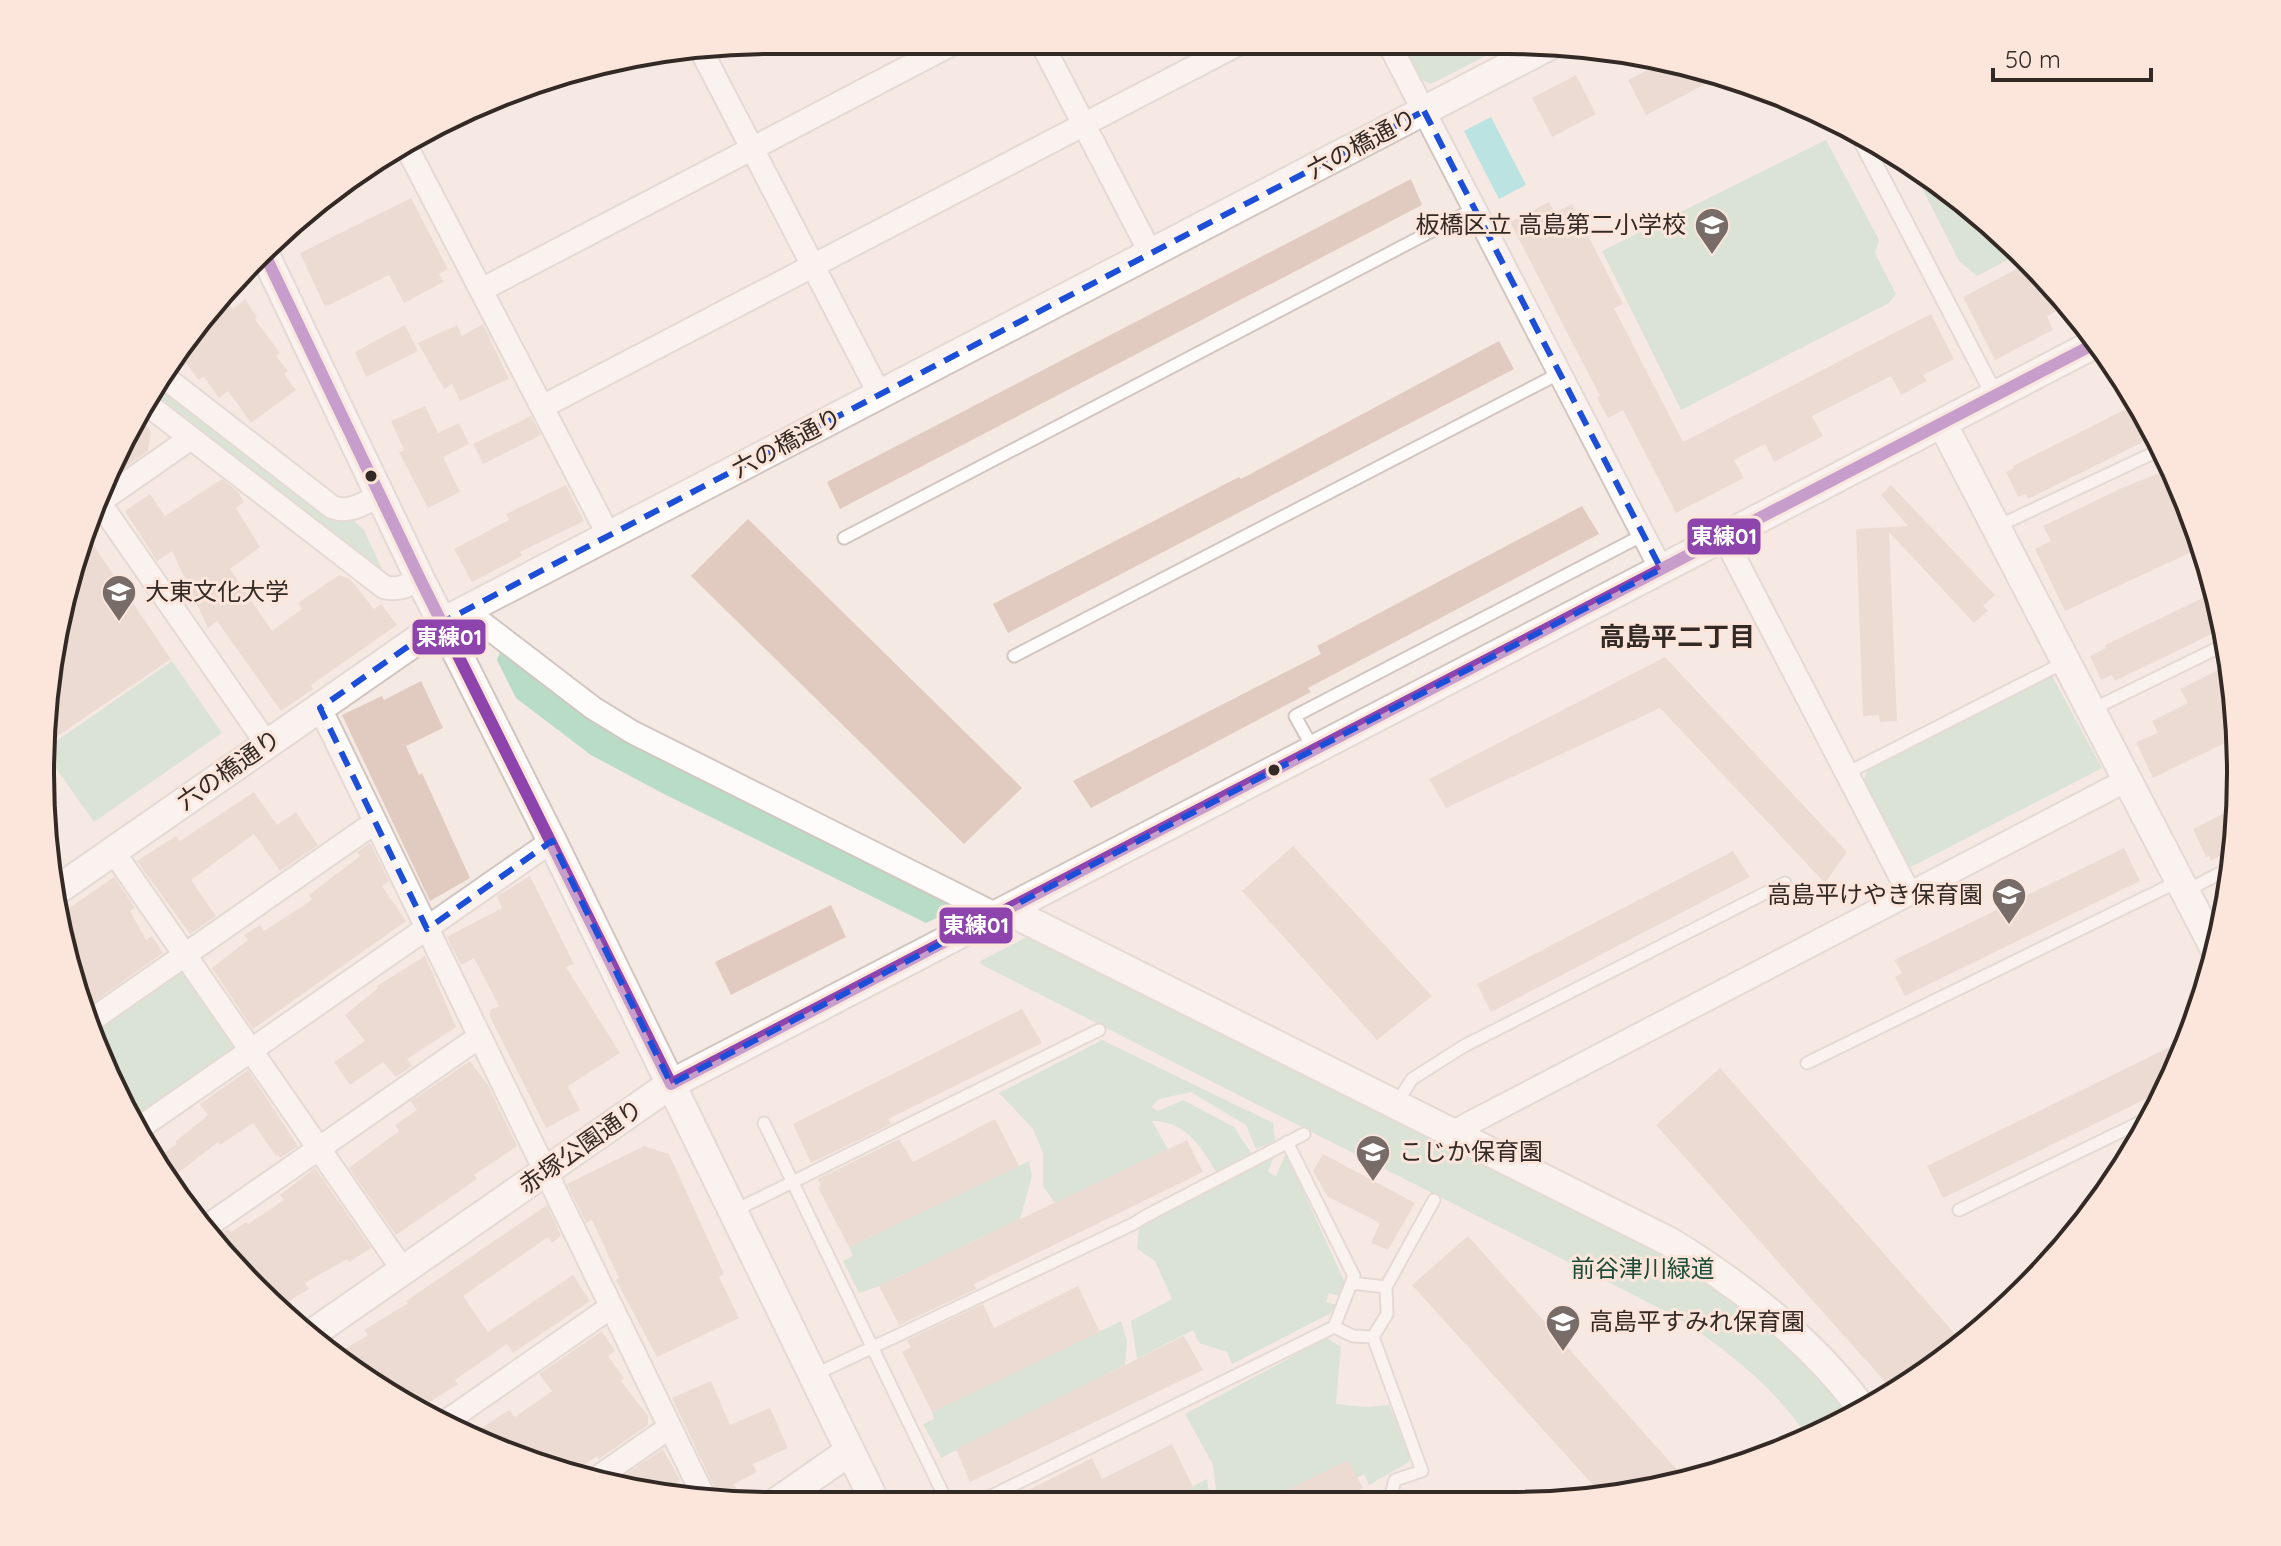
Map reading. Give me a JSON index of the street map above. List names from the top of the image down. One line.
{"streets":{"street":["六の橋通り","赤塚公園通り"]},"districts":["高島平二丁目"],"parks":["前谷津川緑道"],"places":{"school or university":["板橋区立 高島第二小学校","大東文化大学","高島平けやき保育園","こじか保育園","高島平すみれ保育園"]},"lines":["transit line 東練01"],"scale_bar":"50 m"}
